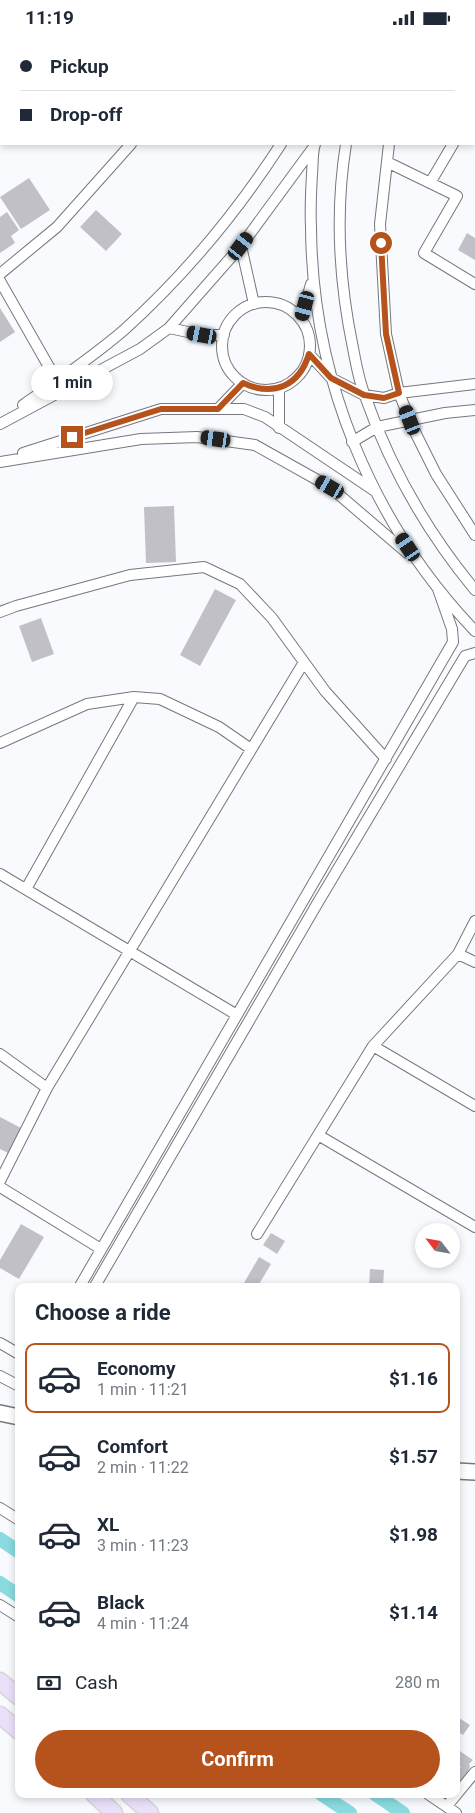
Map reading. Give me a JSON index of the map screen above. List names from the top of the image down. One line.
{"north":"top left","page":{"status":"11:19","banner":["Pickup","Drop-off"],"bubble":"1 min","heading":"Choose a ride","list":[{"name":"Economy","note":"1 min · 11:21","value":"$1.16"},{"name":"Comfort","note":"2 min · 11:22","value":"$1.57"},{"name":"XL","note":"3 min · 11:23","value":"$1.98"},{"name":"Black","note":"4 min · 11:24","value":"$1.14"}],"pay":["Cash","280 m"],"buttons":"Confirm"}}
